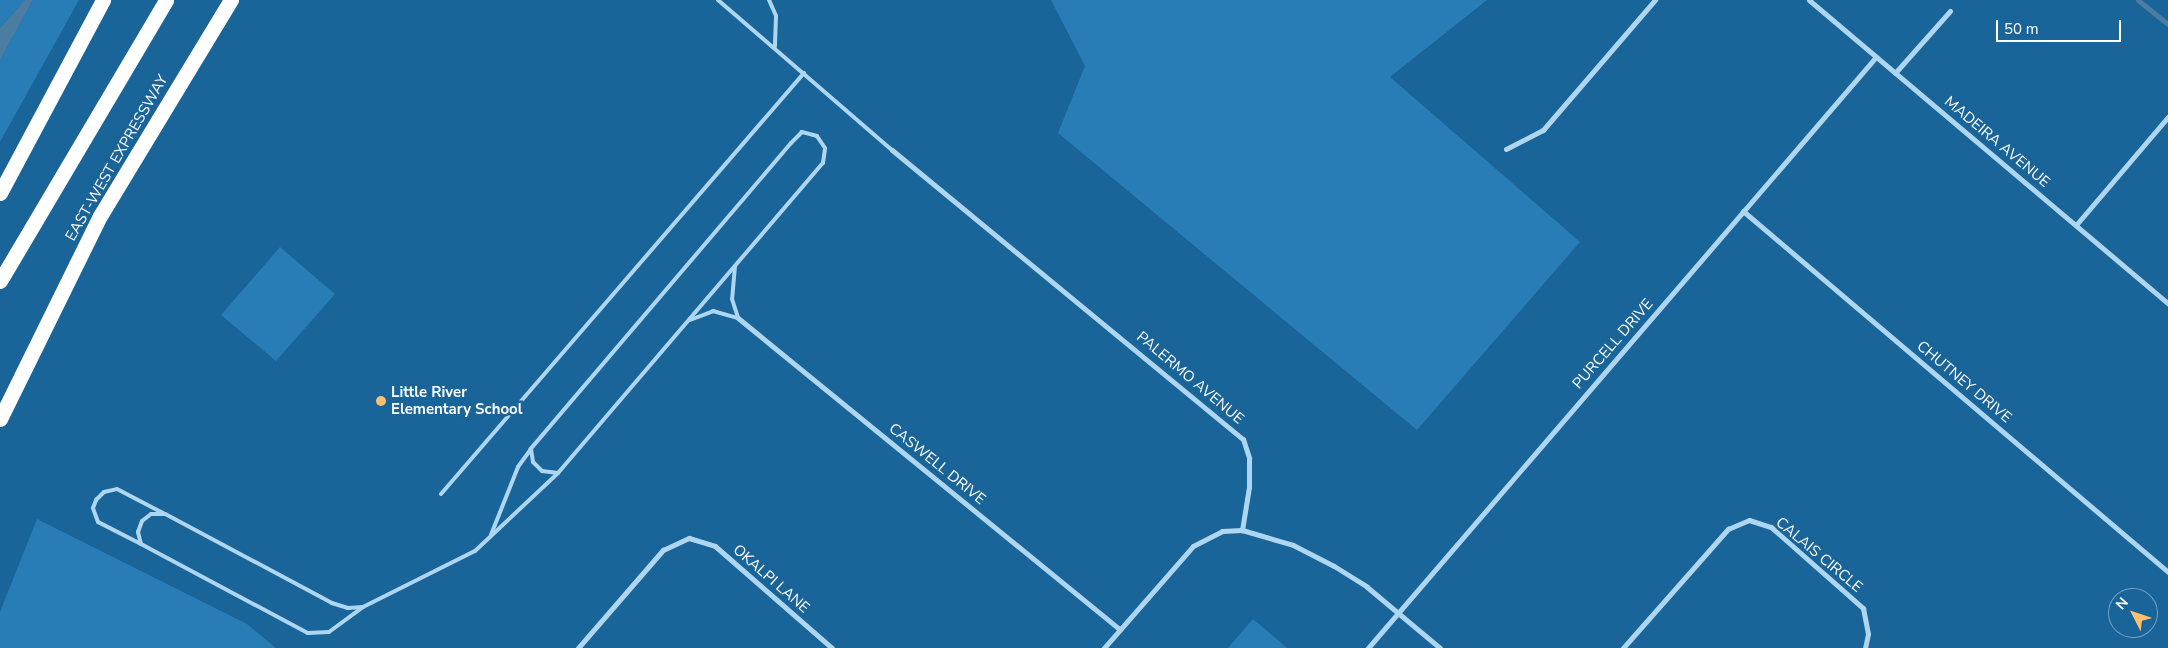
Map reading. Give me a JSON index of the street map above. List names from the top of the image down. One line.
{"streets":{"highway":["EAST-WEST EXPRESSWAY"],"street":["MADEIRA AVENUE","PURCELL DRIVE","PALERMO AVENUE","CHUTNEY DRIVE","CASWELL DRIVE","CALAIS CIRCLE","OKALPI LANE"]},"crossings":[["MADEIRA AVENUE","PURCELL DRIVE"],["PURCELL DRIVE","CHUTNEY DRIVE"]],"places":["Little River Elementary School"],"scale_bar":"50 m","north":"top left"}
